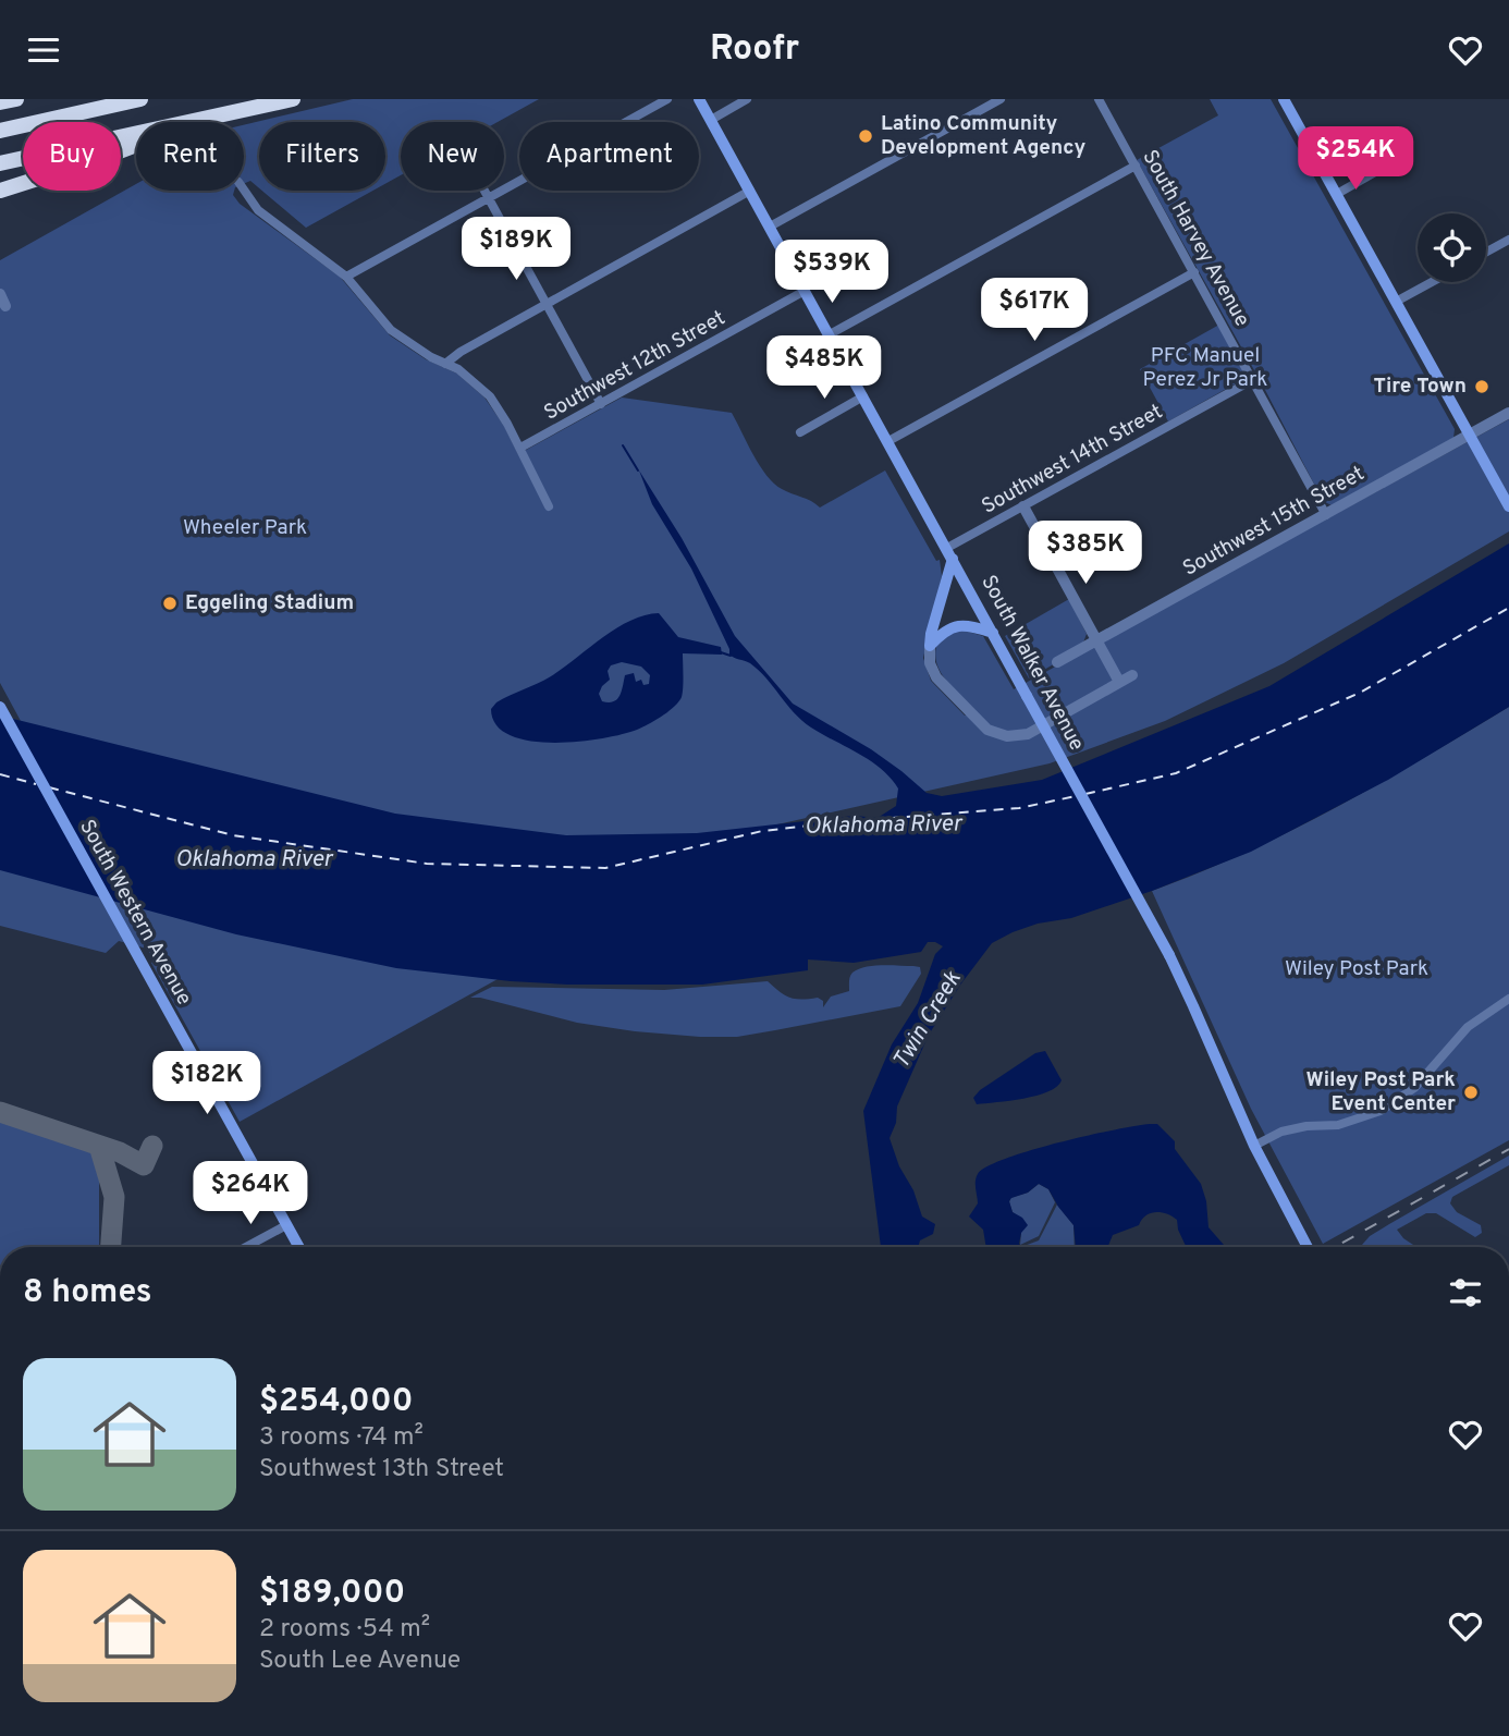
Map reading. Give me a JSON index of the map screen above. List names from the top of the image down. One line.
{"streets":{"main road":["South Walker Avenue","South Western Avenue"],"street":["South Harvey Avenue","Southwest 12th Street","Southwest 14th Street","Southwest 15th Street"]},"crossings":[["South Harvey Avenue","Southwest 14th Street"],["South Harvey Avenue","Southwest 15th Street"],["Southwest 12th Street","South Walker Avenue"],["Southwest 14th Street","South Walker Avenue"]],"water":["Oklahoma River","Twin Creek"],"parks":["PFC Manuel Perez Jr Park","Wheeler Park","Wiley Post Park"],"places":["Latino Community Development Agency","Tire Town","Eggeling Stadium","Wiley Post Park Event Center"],"page":{"header":"Roofr","chip":["Buy","Rent","Filters","New","Apartment"],"price":["$254K","$189K","$539K","$617K","$485K","$385K","$182K","$264K"],"heading":"8 homes","list":[{"name":"$254,000","note":"3 rooms · 74 m² · Southwest 13th Street"},{"name":"$189,000","note":"2 rooms · 54 m² · South Lee Avenue"}]}}
